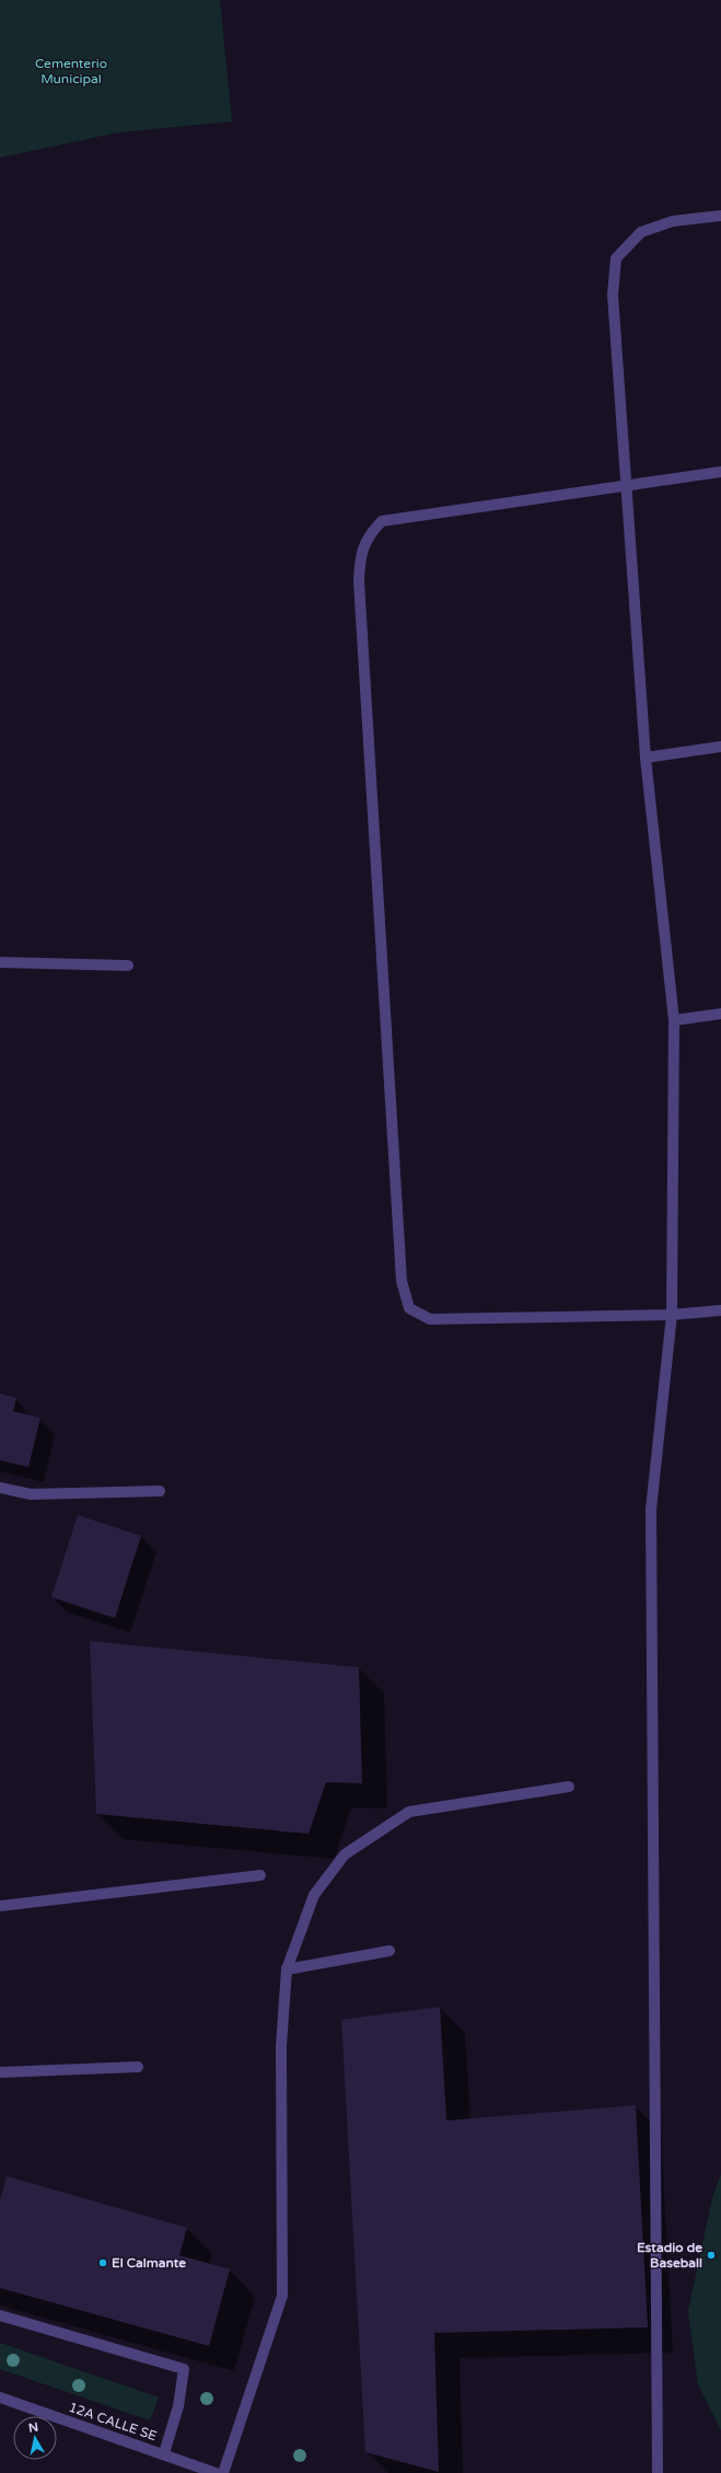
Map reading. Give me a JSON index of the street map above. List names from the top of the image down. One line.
{"streets":{"street":["12A CALLE SE"]},"parks":["Cementerio Municipal"],"places":["Estadio de Baseball","El Calmante"],"north":"top"}
